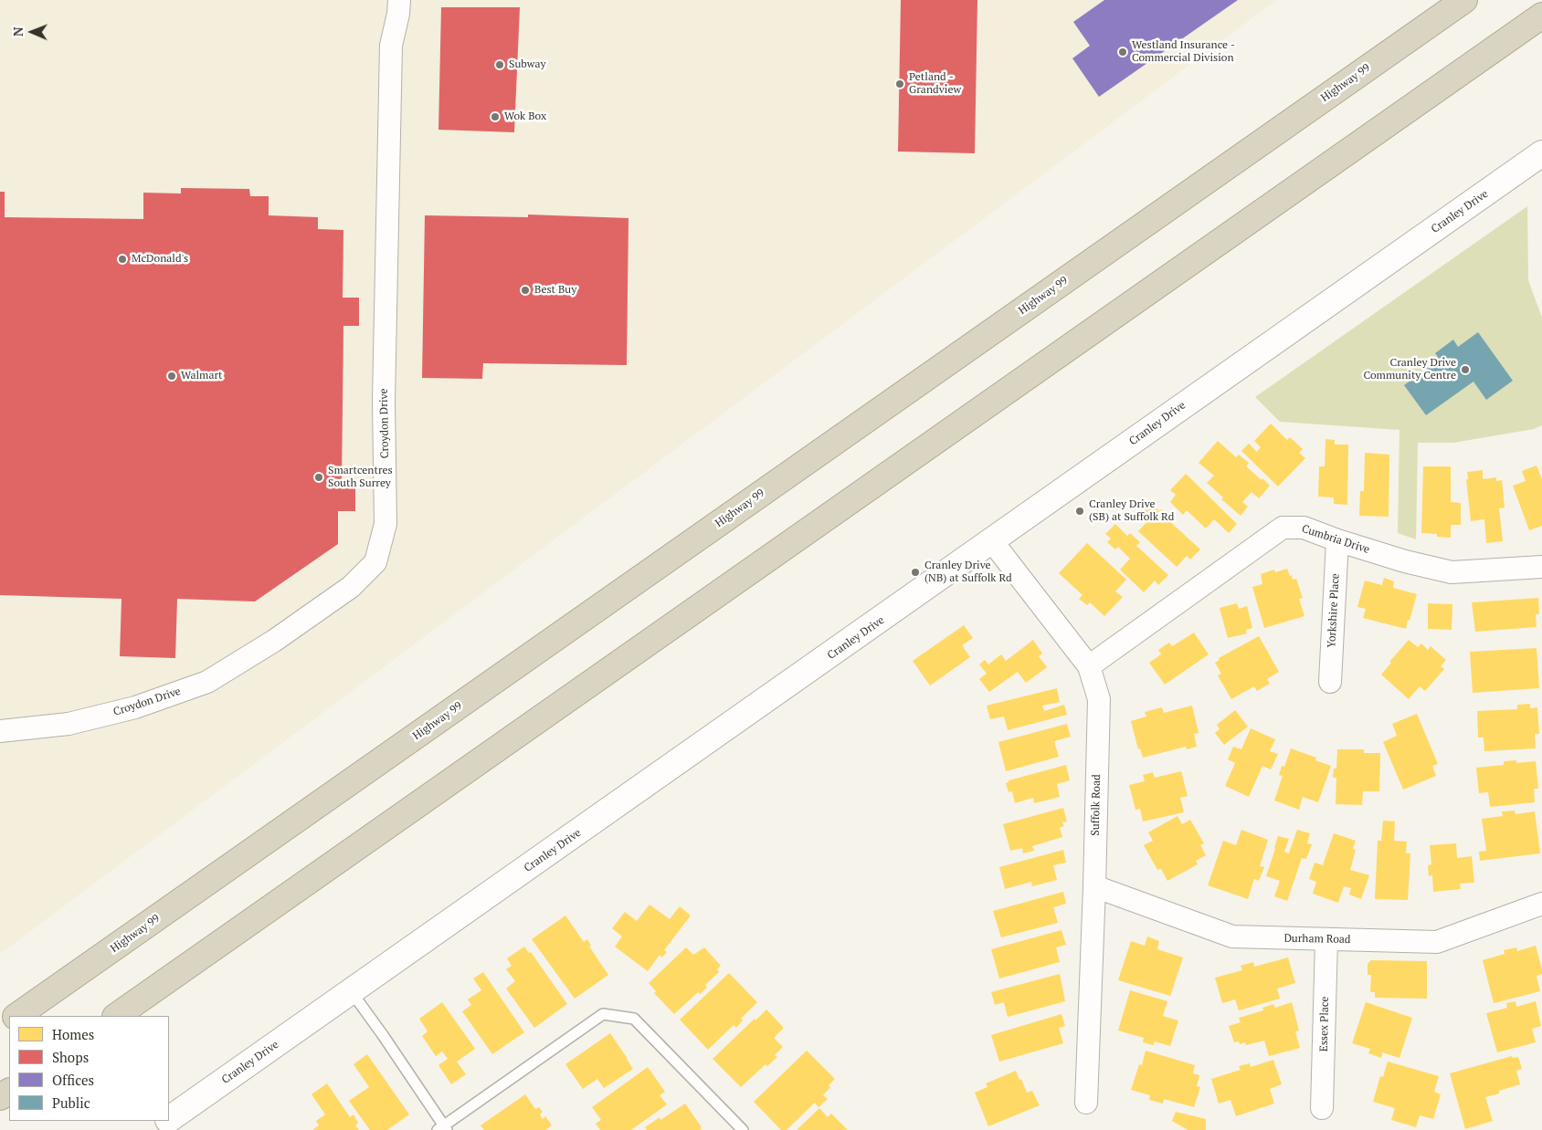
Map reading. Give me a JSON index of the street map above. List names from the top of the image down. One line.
{"streets":{"highway":["Highway 99"],"street":["Cranley Drive","Croydon Drive","Cumbria Drive","Yorkshire Place","Suffolk Road","Durham Road","Essex Place"]},"crossings":[["Cranley Drive","Suffolk Road"],["Cumbria Drive","Yorkshire Place"],["Cumbria Drive","Suffolk Road"],["Suffolk Road","Durham Road"],["Durham Road","Essex Place"]],"places":["Westland Insurance - Commercial Division","Subway","Petland - Grandview","Wok Box","McDonald's","Best Buy","Cranley Drive Community Centre","Walmart","Smartcentres South Surrey","Cranley Drive (SB) at Suffolk Rd","Cranley Drive (NB) at Suffolk Rd"],"legend":["Homes","Shops","Offices","Public"],"north":"left"}
